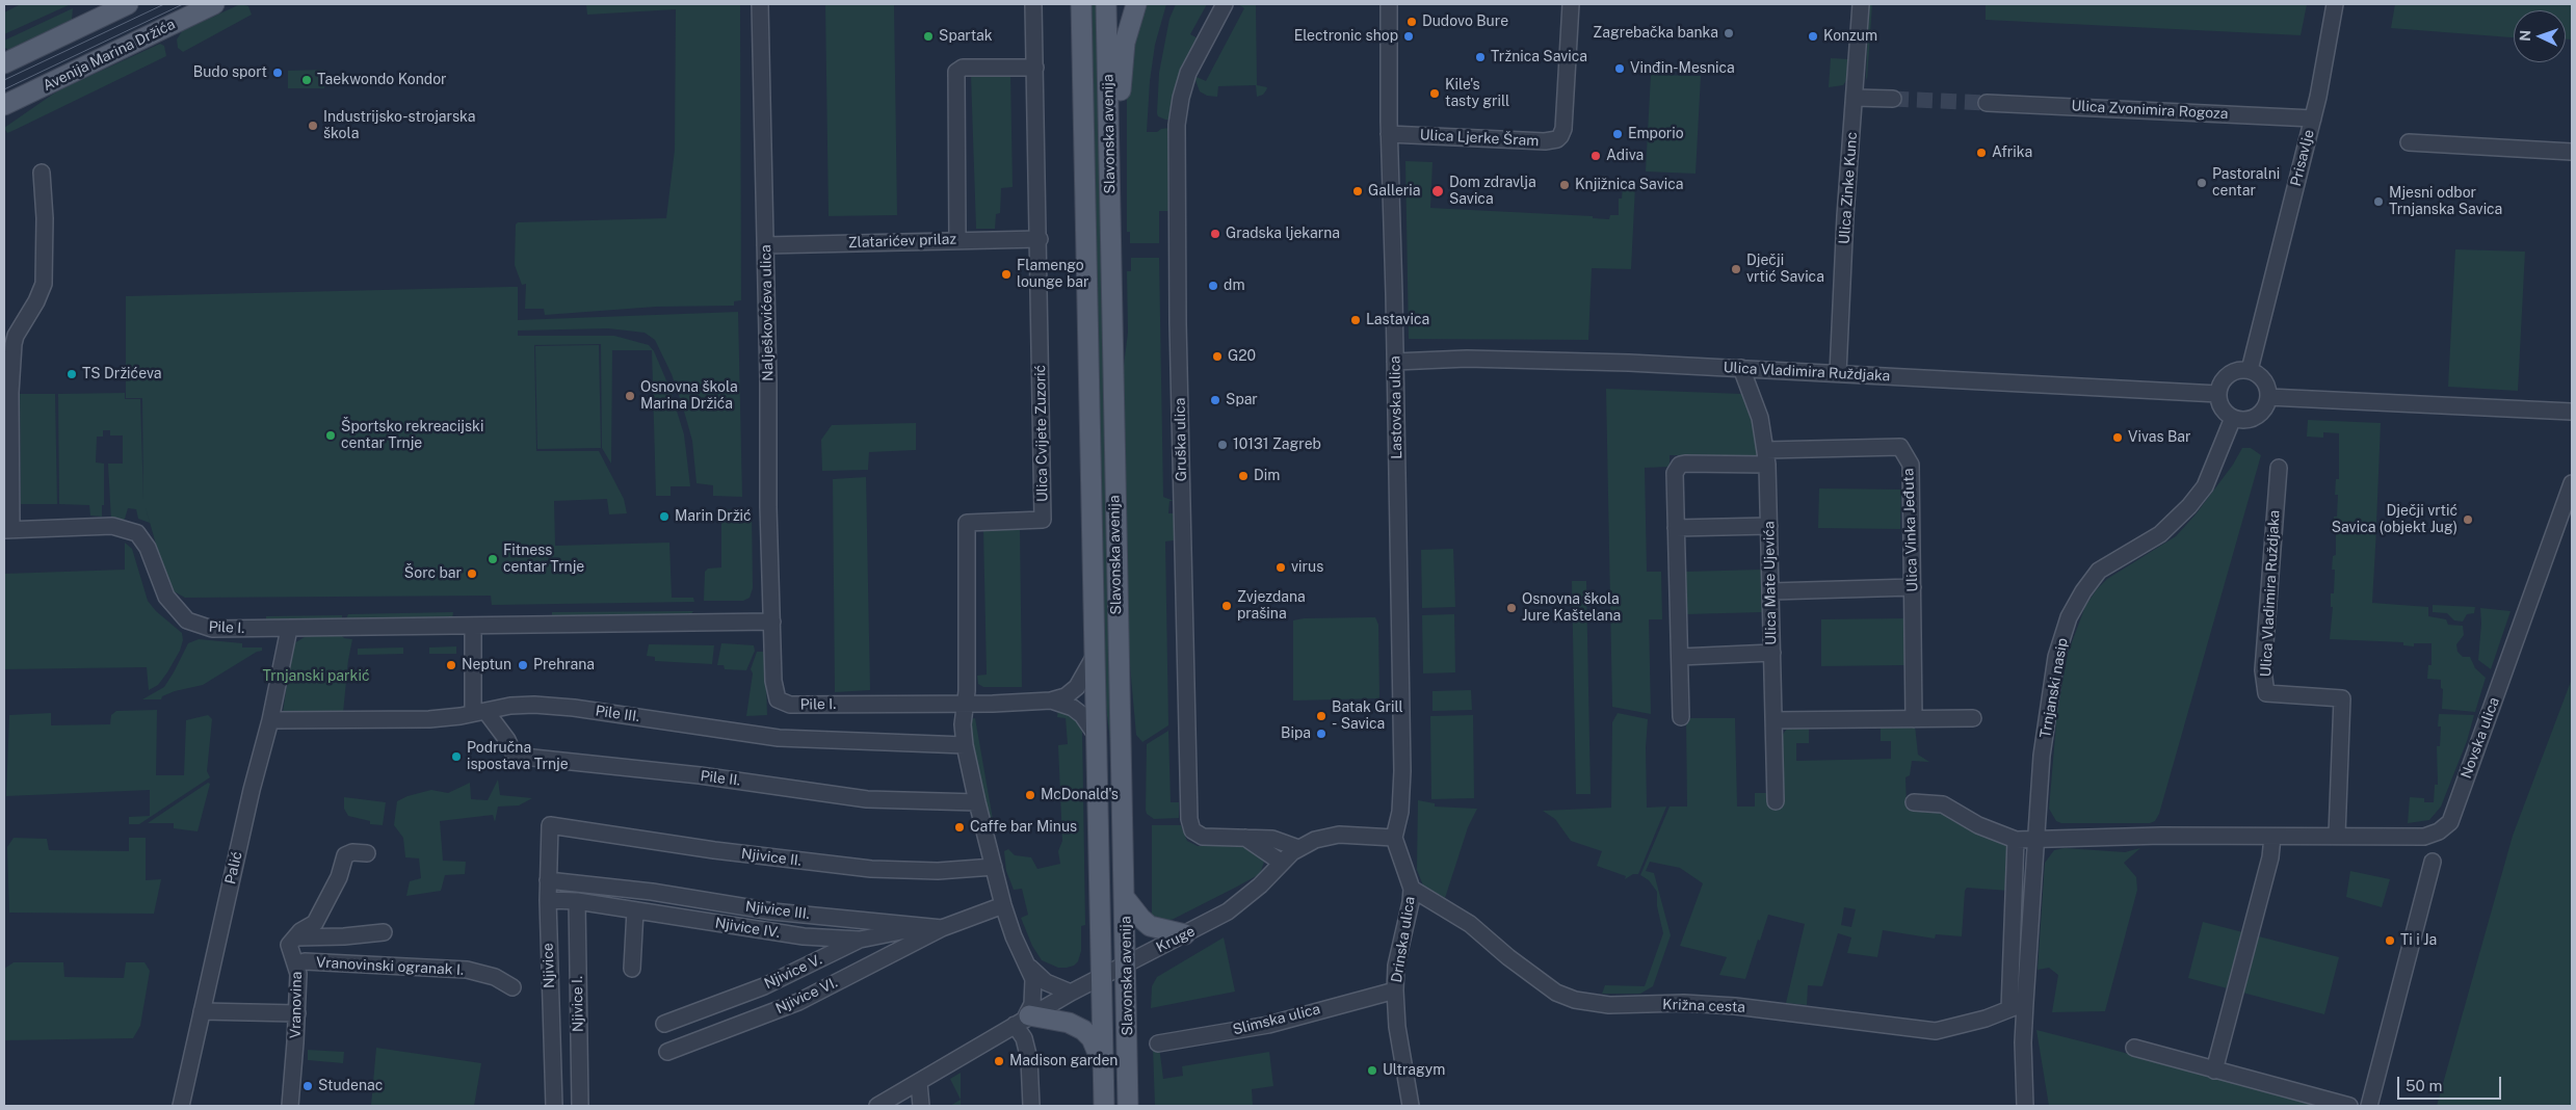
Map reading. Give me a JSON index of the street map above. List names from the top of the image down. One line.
{"streets":{"main road":["Avenija Marina Držića","Slavonska avenija"],"street":["Ulica Zvonimira Rogoza","Ulica Ljerke Šram","Prisavlje","Ulica Zinke Kunc","Zlatarićev prilaz","Nalješkovićeva ulica","Ulica Vladimira Ruždjaka","Lastovska ulica","Ulica Cvijete Zuzorić","Gruška ulica","Ulica Vinka Jeđuta","Ulica Mate Ujevića","Pile I.","Trnjanski nasip","Pile III.","Novska ulica","Pile II.","Njivice II.","Palić","Njivice III.","Njivice IV.","Kruge","Drinska ulica","Njivice","Vranovinski ogranak I.","Njivice V.","Njivice VI.","Njivice I.","Vranovina","Križna cesta","Slimska ulica"]},"crossings":[["Ulica Zvonimira Rogoza","Prisavlje"],["Slavonska avenija","Kruge"],["Ulica Ljerke Šram","Lastovska ulica"],["Prisavlje","Ulica Vladimira Ruždjaka"],["Prisavlje","Trnjanski nasip"],["Ulica Zinke Kunc","Ulica Vladimira Ruždjaka"],["Zlatarićev prilaz","Nalješkovićeva ulica"],["Zlatarićev prilaz","Ulica Cvijete Zuzorić"],["Nalješkovićeva ulica","Pile I."],["Ulica Vladimira Ruždjaka","Lastovska ulica"],["Ulica Vladimira Ruždjaka","Ulica Mate Ujevića"],["Ulica Vladimira Ruždjaka","Trnjanski nasip"],["Ulica Vladimira Ruždjaka","Novska ulica"],["Lastovska ulica","Kruge"],["Lastovska ulica","Drinska ulica"],["Ulica Cvijete Zuzorić","Pile I."],["Gruška ulica","Kruge"],["Ulica Vinka Jeđuta","Ulica Mate Ujevića"],["Pile I.","Palić"],["Trnjanski nasip","Novska ulica"],["Trnjanski nasip","Križna cesta"],["Pile III.","Pile II."],["Pile III.","Palić"],["Njivice II.","Njivice"],["Njivice III.","Njivice"],["Njivice III.","Njivice V."],["Njivice III.","Njivice VI."],["Njivice IV.","Njivice"],["Njivice IV.","Njivice V."],["Njivice IV.","Njivice I."],["Kruge","Drinska ulica"],["Drinska ulica","Križna cesta"],["Drinska ulica","Slimska ulica"],["Vranovinski ogranak I.","Vranovina"]],"parks":["Trnjanski parkić"],"places":["Dudovo Bure","Zagrebačka banka","Spartak","Electronic shop","Konzum","Tržnica Savica","Vinđin-Mesnica","Budo sport","Taekwondo Kondor","Kile's tasty grill","Industrijsko-strojarska škola","Emporio","Afrika","Adiva","Pastoralni centar","Knjižnica Savica","Galleria","Dom zdravlja Savica","Mjesni odbor Trnjanska Savica","Gradska ljekarna","Dječji vrtić Savica","Flamengo lounge bar","dm","Lastavica","G20","TS Držićeva","Osnovna škola Marina Držića","Spar","Športsko rekreacijski centar Trnje","Vivas Bar","10131 Zagreb","Dim","Marin Držić","Dječji vrtić Savica (objekt Jug)","Fitness centar Trnje","virus","Šorc bar","Zvjezdana prašina","Osnovna škola Jure Kaštelana","Neptun","Prehrana","Batak Grill - Savica","Bipa","Područna ispostava Trnje","McDonald's","Caffe bar Minus","Ti i Ja","Madison garden","Ultragym","Studenac"],"scale_bar":"50 m","north":"left"}
